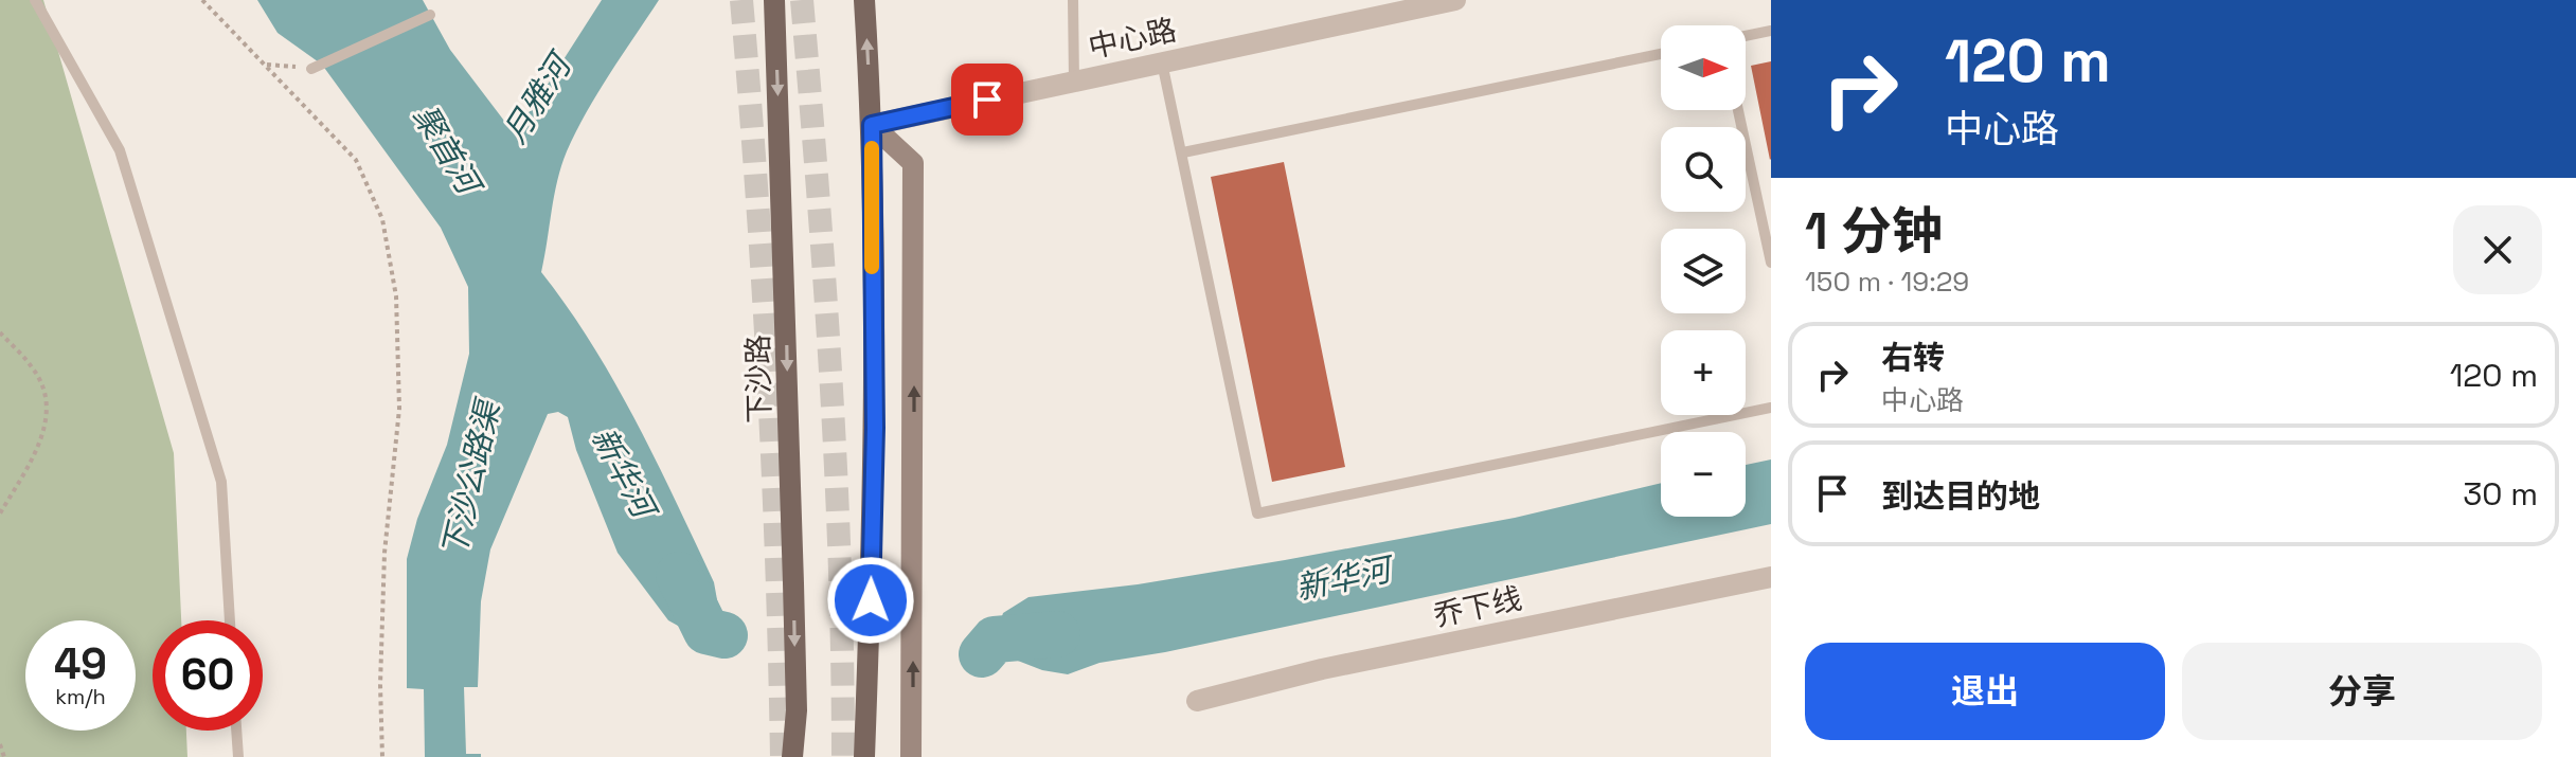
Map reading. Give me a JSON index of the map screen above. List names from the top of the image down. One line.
{"streets":{"main road":["下沙路"],"street":["中心路","乔下线"]},"water":["月雅河","聚首河","新华河","下沙公路渠"],"north":"right","page":{"turn":["120 m","中心路"],"map_buttons":["+","−"],"heading":["1 分钟","150 m · 19:29"],"list":[{"name":"右转","note":"中心路","value":"120 m"},{"name":"到达目的地","value":"30 m"}],"speed":"49 km/h","limit":"60","buttons":["退出","分享"]}}
